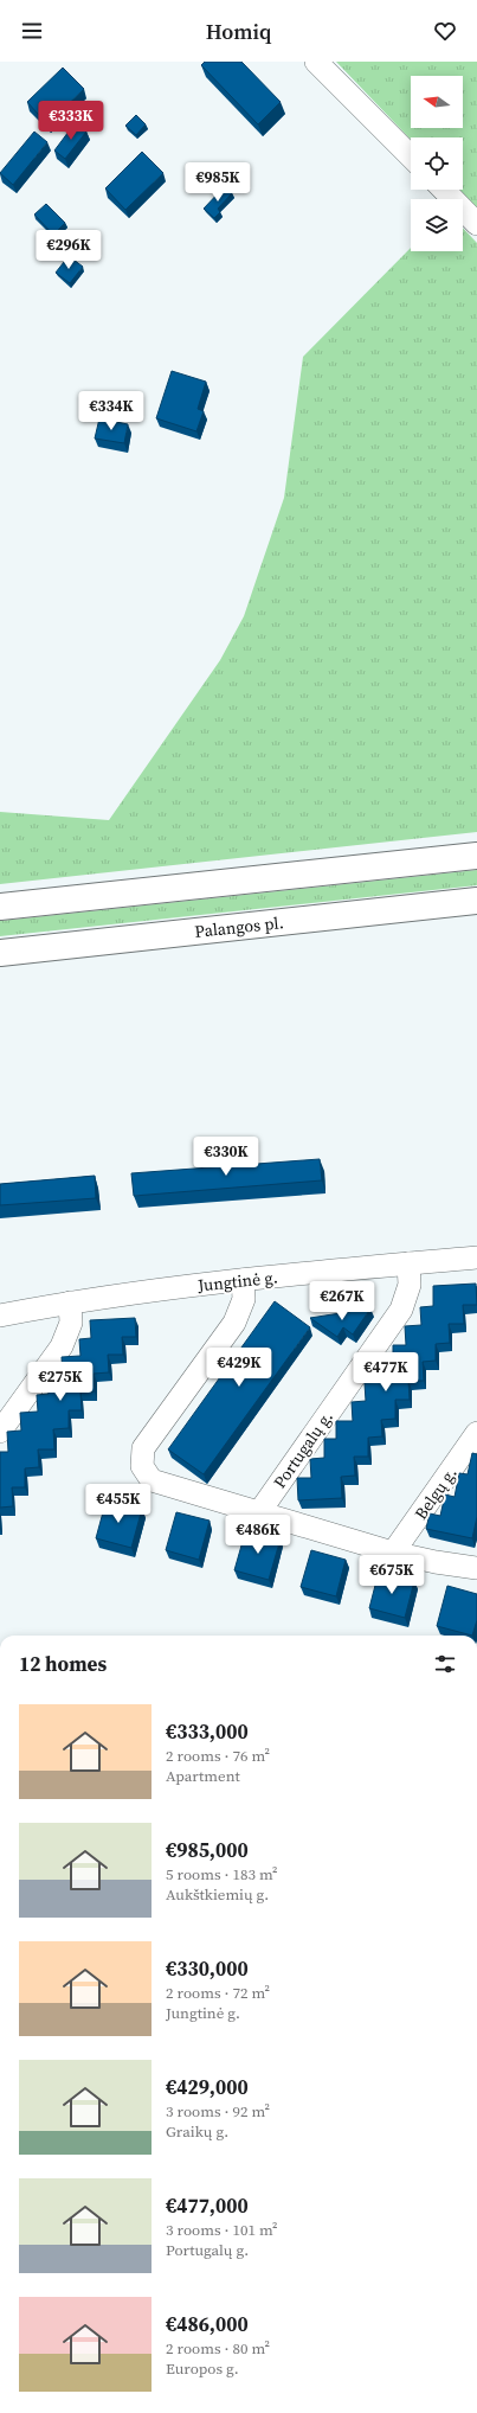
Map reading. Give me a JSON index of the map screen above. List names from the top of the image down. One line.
{"streets":{"highway":["Palangos pl."],"street":["Jungtinė g.","Portugalų g.","Belgų g."]},"crossings":[["Jungtinė g.","Portugalų g."]],"north":"left","page":{"header":"Homiq","price":["€333K","€985K","€296K","€334K","€330K","€267K","€429K","€477K","€275K","€455K","€486K","€675K"],"heading":"12 homes","list":[{"name":"€333,000","note":"2 rooms · 76 m² · Apartment"},{"name":"€985,000","note":"5 rooms · 183 m² · Aukštkiemių g."},{"name":"€330,000","note":"2 rooms · 72 m² · Jungtinė g."},{"name":"€429,000","note":"3 rooms · 92 m² · Graikų g."},{"name":"€477,000","note":"3 rooms · 101 m² · Portugalų g."},{"name":"€486,000","note":"2 rooms · 80 m² · Europos g."}]}}
